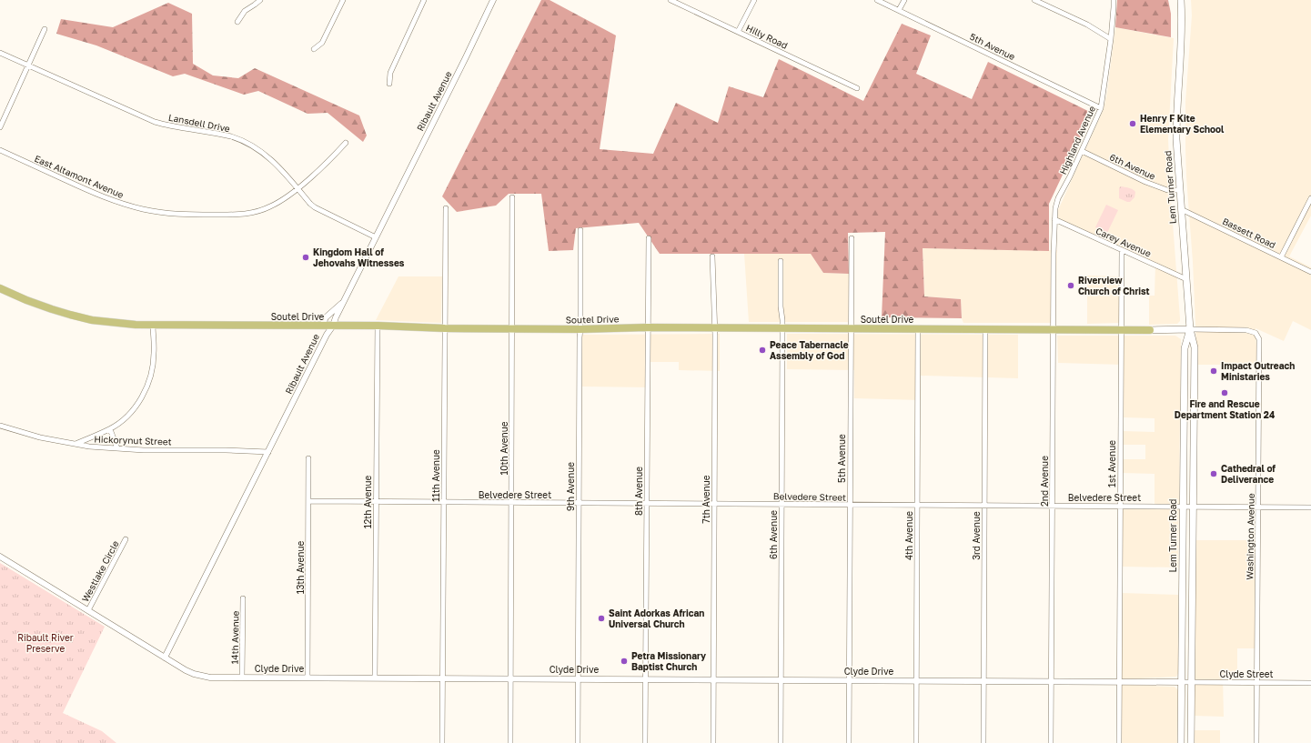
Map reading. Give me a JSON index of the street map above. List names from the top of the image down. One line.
{"streets":{"main road":["Lem Turner Road","Soutel Drive"],"street":["Hilly Road","5th Avenue","Ribault Avenue","Lansdell Drive","Highland Avenue","6th Avenue","East Altamont Avenue","Bassett Road","Carey Avenue","Hickorynut Street","10th Avenue","1st Avenue","11th Avenue","2nd Avenue","9th Avenue","8th Avenue","Belvedere Street","7th Avenue","12th Avenue","4th Avenue","3rd Avenue","Washington Avenue","13th Avenue","Westlake Circle","14th Avenue","Clyde Drive","Clyde Street"]},"crossings":[["5th Avenue","Highland Avenue"],["5th Avenue","Soutel Drive"],["5th Avenue","Belvedere Street"],["5th Avenue","Clyde Drive"],["Ribault Avenue","Lansdell Drive"],["Ribault Avenue","Soutel Drive"],["Ribault Avenue","Hickorynut Street"],["Ribault Avenue","Clyde Drive"],["Lansdell Drive","East Altamont Avenue"],["Highland Avenue","6th Avenue"],["Highland Avenue","Carey Avenue"],["Highland Avenue","2nd Avenue"],["6th Avenue","Lem Turner Road"],["6th Avenue","Soutel Drive"],["6th Avenue","Belvedere Street"],["6th Avenue","Clyde Drive"],["Lem Turner Road","Bassett Road"],["Lem Turner Road","Carey Avenue"],["Lem Turner Road","Soutel Drive"],["Lem Turner Road","Belvedere Street"],["Lem Turner Road","Washington Avenue"],["Lem Turner Road","Clyde Drive"],["Lem Turner Road","Clyde Street"],["Carey Avenue","1st Avenue"],["Carey Avenue","2nd Avenue"],["Soutel Drive","10th Avenue"],["Soutel Drive","1st Avenue"],["Soutel Drive","11th Avenue"],["Soutel Drive","2nd Avenue"],["Soutel Drive","9th Avenue"],["Soutel Drive","8th Avenue"],["Soutel Drive","7th Avenue"],["Soutel Drive","12th Avenue"],["Soutel Drive","4th Avenue"],["Soutel Drive","3rd Avenue"],["Soutel Drive","Washington Avenue"],["10th Avenue","Belvedere Street"],["10th Avenue","Clyde Drive"],["1st Avenue","Belvedere Street"],["1st Avenue","Clyde Drive"],["11th Avenue","Belvedere Street"],["11th Avenue","Clyde Drive"],["2nd Avenue","Belvedere Street"],["2nd Avenue","Clyde Drive"],["9th Avenue","Belvedere Street"],["9th Avenue","Clyde Drive"],["8th Avenue","Belvedere Street"],["8th Avenue","Clyde Drive"],["Belvedere Street","7th Avenue"],["Belvedere Street","12th Avenue"],["Belvedere Street","4th Avenue"],["Belvedere Street","3rd Avenue"],["Belvedere Street","Washington Avenue"],["Belvedere Street","13th Avenue"],["7th Avenue","Clyde Drive"],["12th Avenue","Clyde Drive"],["4th Avenue","Clyde Drive"],["3rd Avenue","Clyde Drive"],["Washington Avenue","Clyde Street"],["13th Avenue","Clyde Drive"],["Westlake Circle","Clyde Drive"],["14th Avenue","Clyde Drive"],["Clyde Drive","Clyde Street"]],"parks":["Ribault River Preserve"],"places":["Henry F Kite Elementary School","Kingdom Hall of Jehovahs Witnesses","Riverview Church of Christ","Peace Tabernacle Assembly of God","Impact Outreach Ministaries","Fire and Rescue Department Station 24","Cathedral of Deliverance","Saint Adorkas African Universal Church","Petra Missionary Baptist Church"]}
